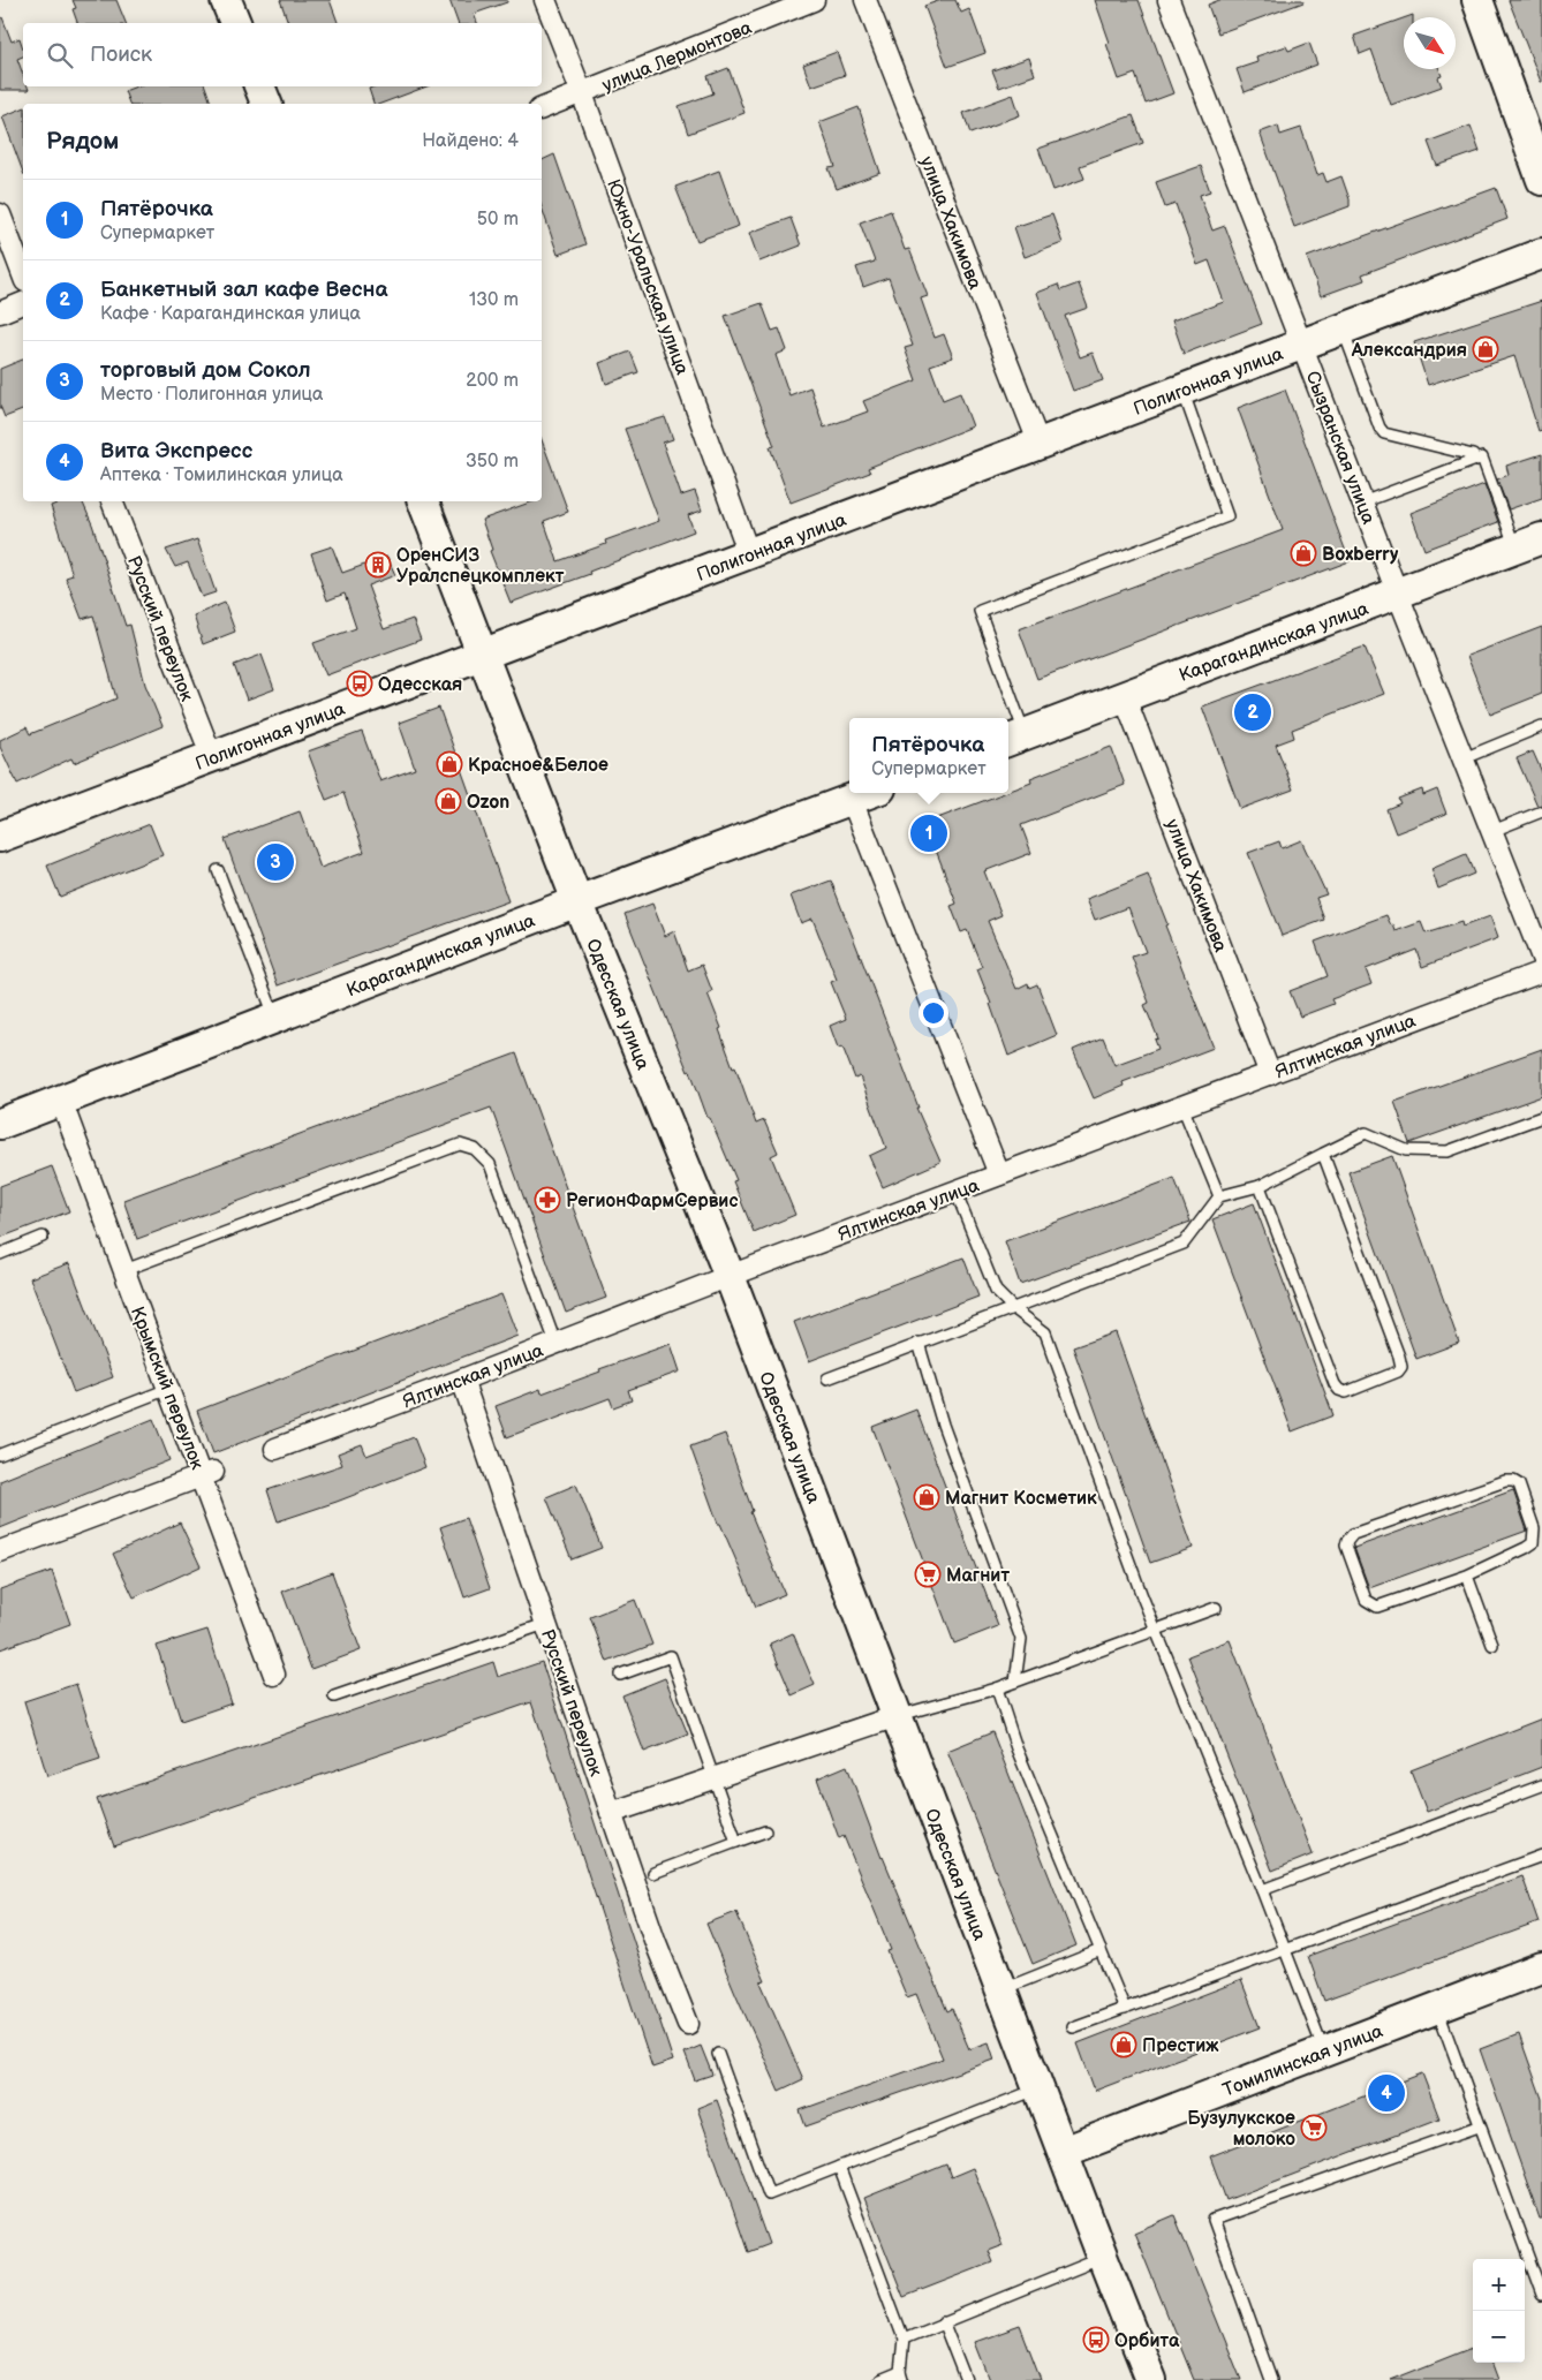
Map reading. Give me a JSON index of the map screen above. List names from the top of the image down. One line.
{"streets":{"main road":["Полигонная улица","Карагандинская улица","Одесская улица","Томилинская улица"],"street":["улица Лермонтова","улица Хакимова","Южно-Уральская улица","Сызранская улица","Русский переулок","Ялтинская улица","Крымский переулок"]},"crossings":[["улица Лермонтова","Южно-Уральская улица"],["улица Хакимова","Полигонная улица"],["улица Хакимова","Карагандинская улица"],["улица Хакимова","Ялтинская улица"],["Южно-Уральская улица","Полигонная улица"],["Полигонная улица","Сызранская улица"],["Полигонная улица","Русский переулок"],["Полигонная улица","Одесская улица"],["Сызранская улица","Карагандинская улица"],["Русский переулок","Ялтинская улица"],["Карагандинская улица","Одесская улица"],["Карагандинская улица","Крымский переулок"],["Одесская улица","Ялтинская улица"],["Одесская улица","Томилинская улица"]],"places":{"shop":["Александрия","Boxberry","Красное&Белое","Ozon","Магнит Косметик","Престиж"],"building":["ОренСИЗ Уралспецкомплект"],"bus stop":["Одесская","Орбита"],"pharmacy":["РегионФармСервис"],"supermarket":["Магнит","Бузулукское молоко"]},"north":"bottom right","page":{"search":"Поиск","heading":["Рядом","Найдено: 4"],"list":[{"mark":"1","name":"Пятёрочка","note":"Супермаркет","value":"50 m"},{"mark":"2","name":"Банкетный зал кафе Весна","note":"Кафе · Карагандинская улица","value":"130 m"},{"mark":"3","name":"торговый дом Сокол","note":"Место · Полигонная улица","value":"200 m"},{"mark":"4","name":"Вита Экспресс","note":"Аптека · Томилинская улица","value":"350 m"}],"pins":["2","1","3","4"],"popup":["Пятёрочка","Супермаркет"],"map_buttons":["+","−"]}}
